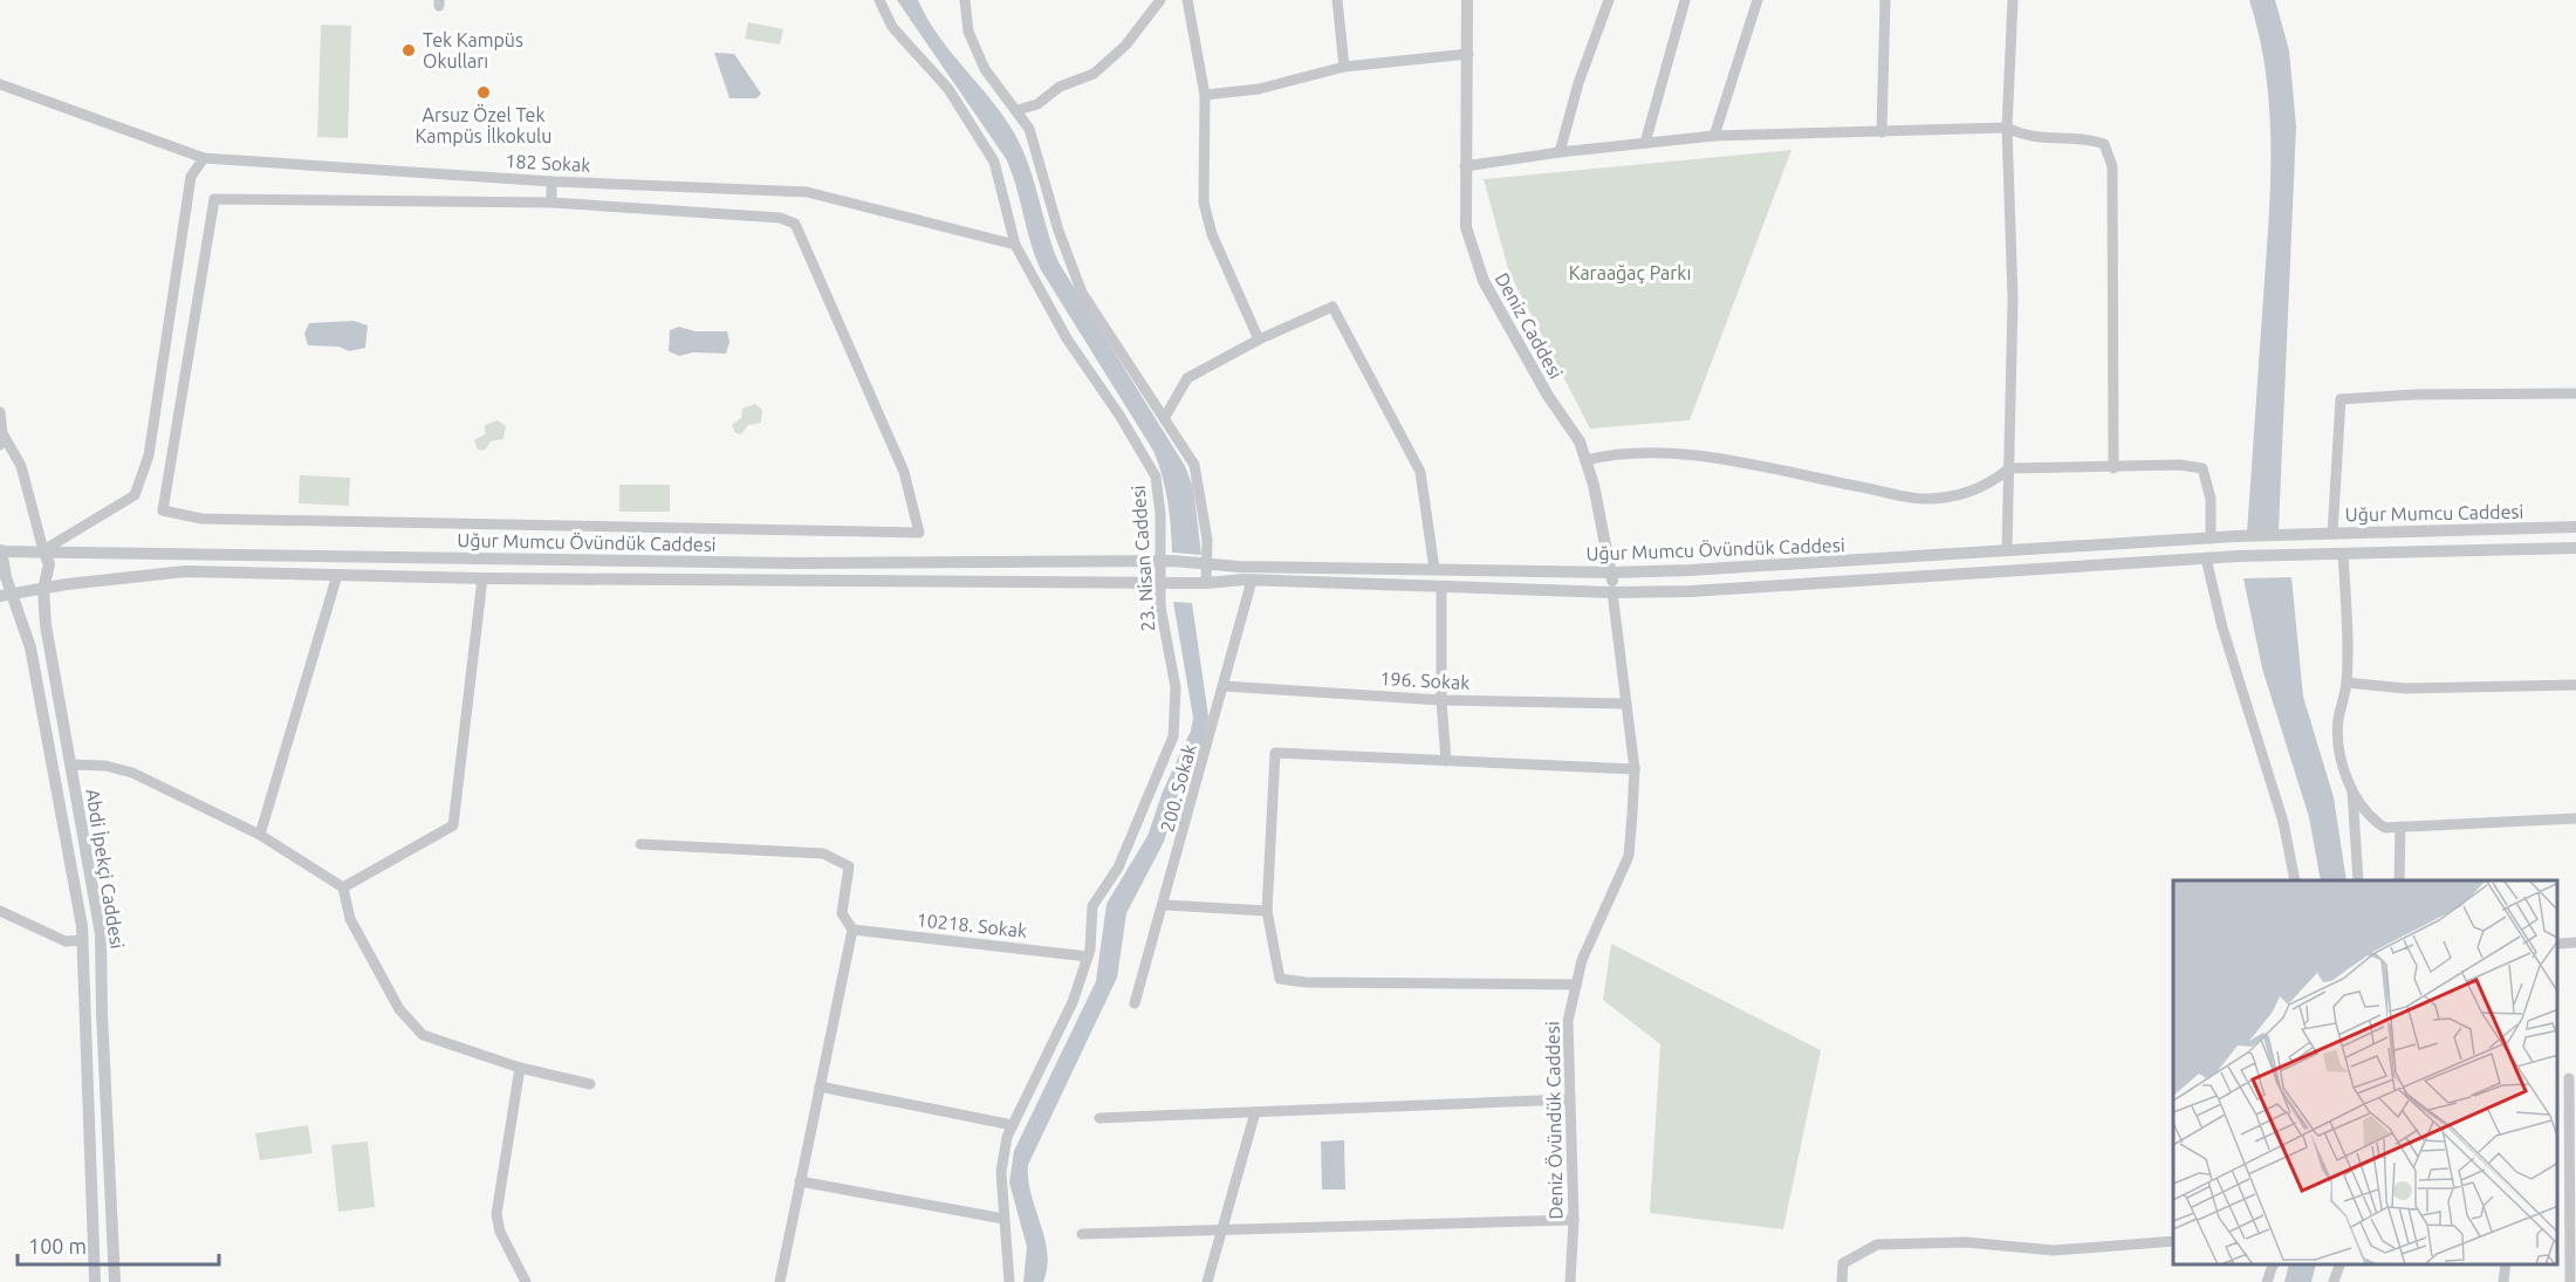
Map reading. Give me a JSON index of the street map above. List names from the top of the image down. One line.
{"streets":{"street":["182 Sokak","Deniz Caddesi","Uğur Mumcu Caddesi","Uğur Mumcu Övündük Caddesi","23. Nisan Caddesi","196. Sokak","200. Sokak","Abdi İpekçi Caddesi","10218. Sokak","Deniz Övündük Caddesi"]},"crossings":[["182 Sokak","23. Nisan Caddesi"],["Deniz Caddesi","Uğur Mumcu Övündük Caddesi"],["Deniz Caddesi","Deniz Övündük Caddesi"],["Uğur Mumcu Caddesi","Uğur Mumcu Övündük Caddesi"],["Uğur Mumcu Övündük Caddesi","23. Nisan Caddesi"],["Uğur Mumcu Övündük Caddesi","200. Sokak"],["Uğur Mumcu Övündük Caddesi","Abdi İpekçi Caddesi"],["Uğur Mumcu Övündük Caddesi","Deniz Övündük Caddesi"],["23. Nisan Caddesi","10218. Sokak"],["196. Sokak","200. Sokak"],["196. Sokak","Deniz Övündük Caddesi"]],"parks":["Karaağaç Parkı"],"places":["Tek Kampüs Okulları","Arsuz Özel Tek Kampüs İlkokulu"],"scale_bar":"100 m"}
